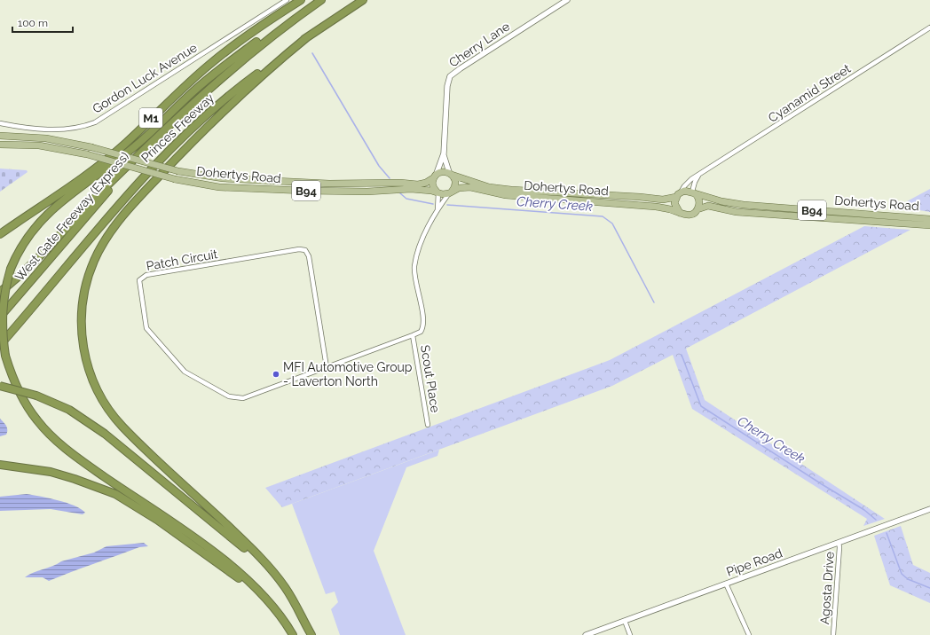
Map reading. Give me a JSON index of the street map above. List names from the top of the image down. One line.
{"streets":{"highway":["M1","Princes Freeway","West Gate Freeway (Express)"],"main road":["Dohertys Road","B94"],"street":["Cherry Lane","Gordon Luck Avenue","Cyanamid Street","Patch Circuit","Scout Place","Pipe Road","Agosta Drive"]},"crossings":[["Cherry Lane","Dohertys Road"],["Cherry Lane","B94"],["Cyanamid Street","Dohertys Road"],["Cyanamid Street","B94"],["Princes Freeway","West Gate Freeway (Express)"],["Dohertys Road","B94"],["Patch Circuit","Scout Place"],["Pipe Road","Agosta Drive"]],"water":["Cherry Creek"],"places":["MFI Automotive Group - Laverton North"],"scale_bar":"100 m"}
